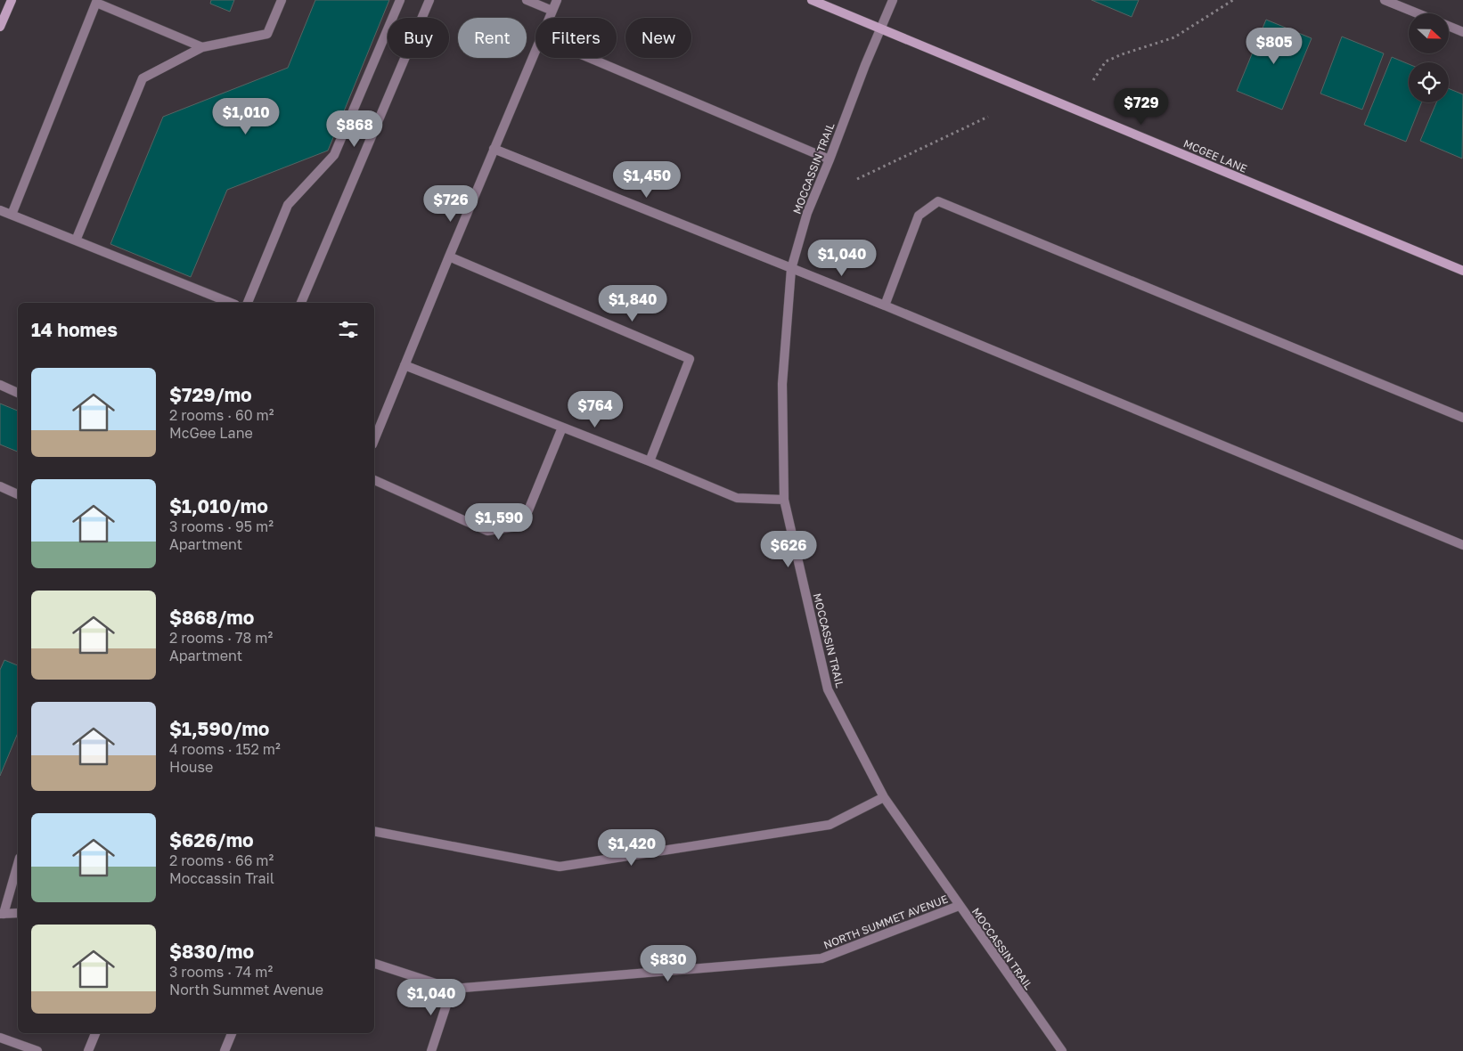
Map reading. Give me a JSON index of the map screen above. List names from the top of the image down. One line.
{"streets":{"street":["MCGEE LANE","MOCCASSIN TRAIL","NORTH SUMMET AVENUE"]},"crossings":[["MCGEE LANE","MOCCASSIN TRAIL"],["MOCCASSIN TRAIL","NORTH SUMMET AVENUE"]],"north":"right","page":{"chip":["Buy","Rent","Filters","New"],"price":["$805","$729","$1,010","$868","$1,450","$726","$1,040","$1,840","$764","$1,590","$626","$1,420","$830","$1,040"],"heading":"14 homes","list":[{"name":"$729/mo","note":"2 rooms · 60 m² · McGee Lane"},{"name":"$1,010/mo","note":"3 rooms · 95 m² · Apartment"},{"name":"$868/mo","note":"2 rooms · 78 m² · Apartment"},{"name":"$1,590/mo","note":"4 rooms · 152 m² · House"},{"name":"$626/mo","note":"2 rooms · 66 m² · Moccassin Trail"},{"name":"$830/mo","note":"3 rooms · 74 m² · North Summet Avenue"}]}}
